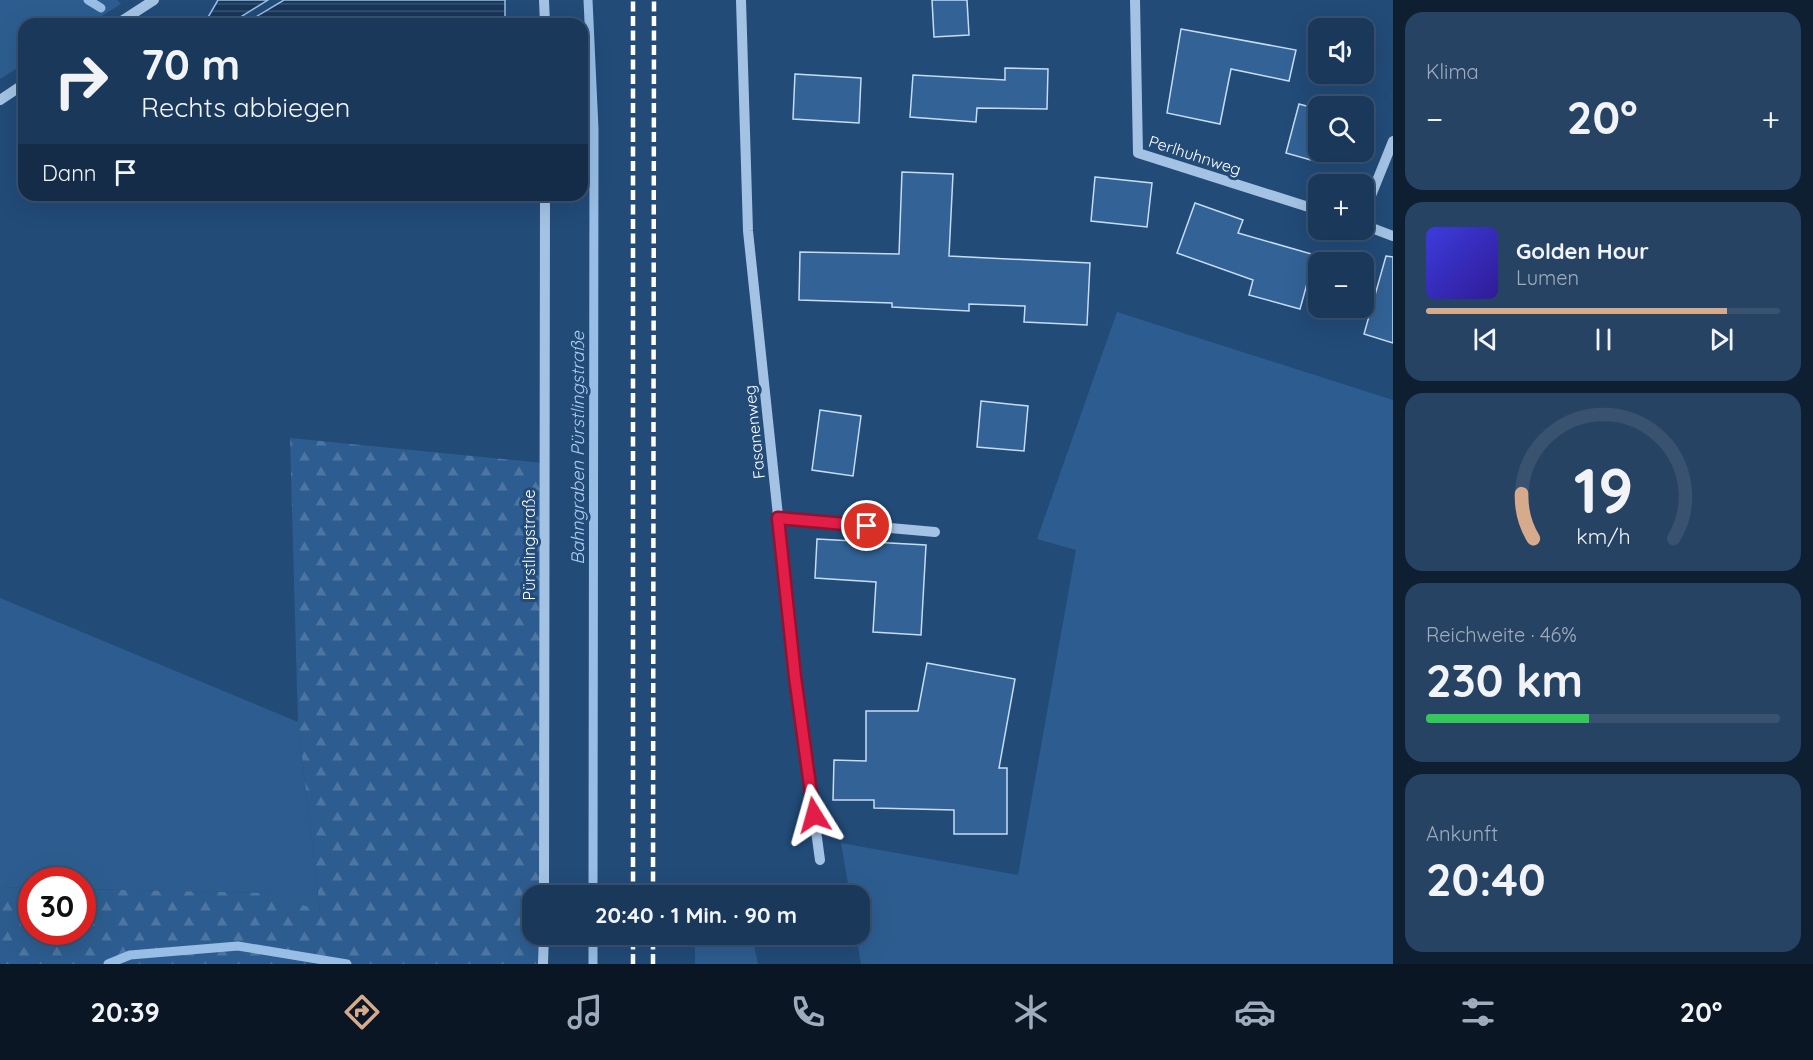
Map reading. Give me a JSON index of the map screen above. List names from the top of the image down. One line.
{"streets":{"street":["Perlhuhnweg","Fasanenweg","Pürstlingstraße"]},"water":["Bahngraben Pürstlingstraße"],"page":{"tile":["Klima",["Reichweite · 46%","230 km"],["Ankunft","20:40"]],"map_buttons":["+","−"],"turn":["70 m","Rechts abbiegen"],"heat":["−","20°","+"],"then":"Dann","song":["Golden Hour","Lumen"],"limit":"30","trip":"20:40 · 1 Min. · 90 m","tabs":["20:39","20°"],"gauge":["19","km/h"]}}
